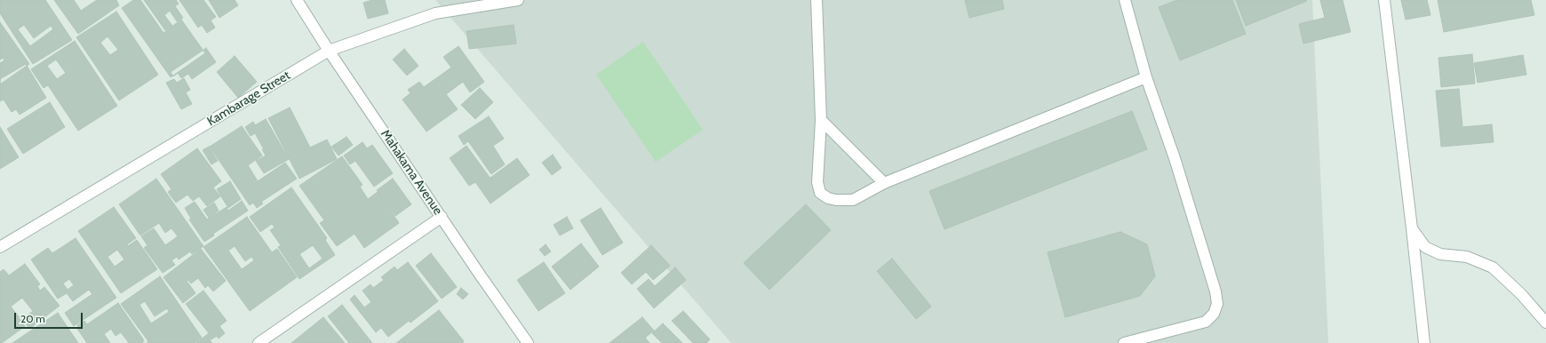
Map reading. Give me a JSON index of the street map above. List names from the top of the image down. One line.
{"streets":{"street":["Kambarage Street","Mahakama Avenue"]},"crossings":[["Kambarage Street","Mahakama Avenue"]],"scale_bar":"20 m"}
